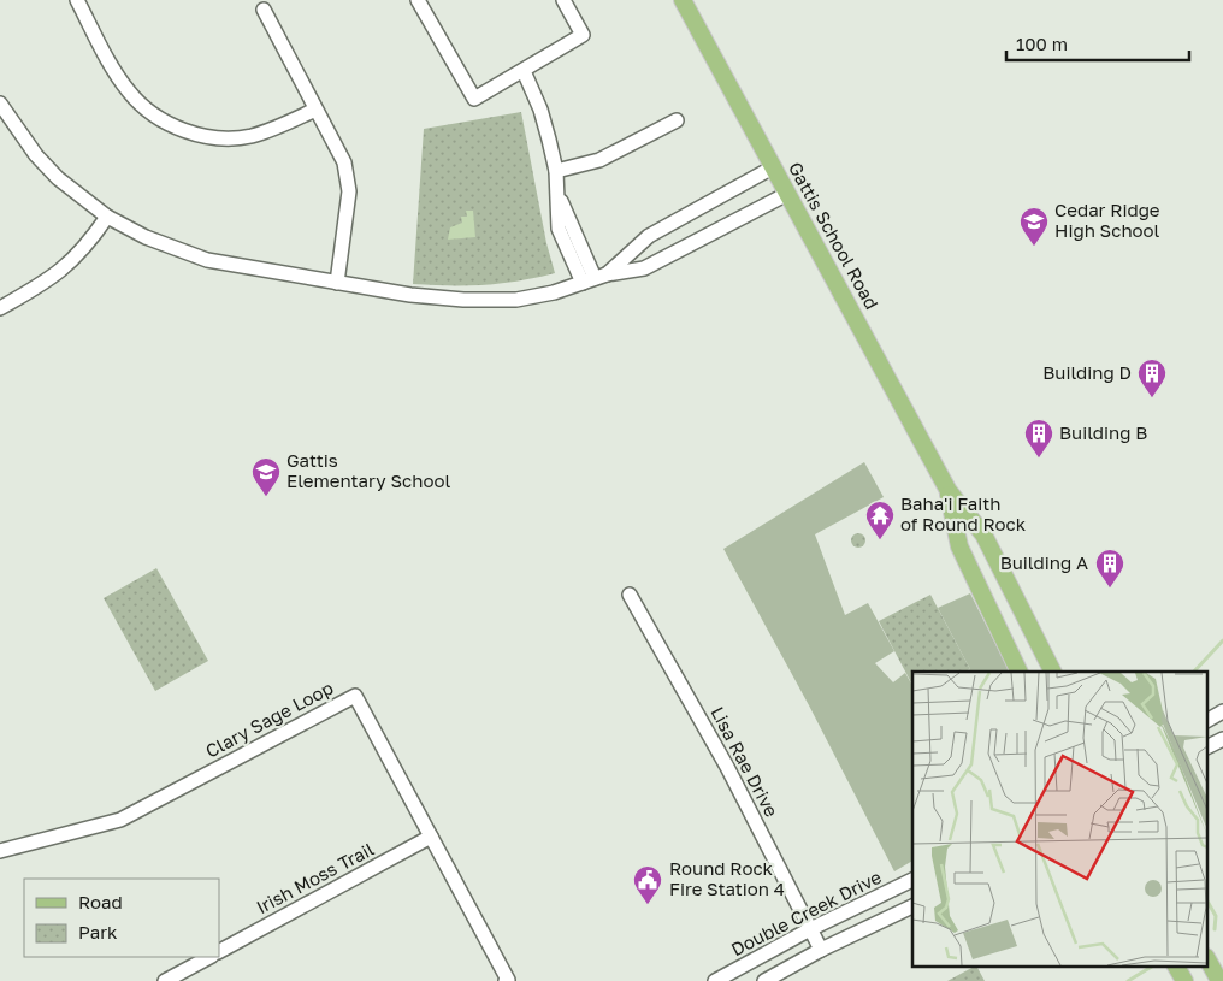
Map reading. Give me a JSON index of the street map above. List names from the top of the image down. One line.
{"streets":{"main road":["Gattis School Road"],"street":["Clary Sage Loop","Lisa Rae Drive","Irish Moss Trail","Double Creek Drive"]},"crossings":[["Clary Sage Loop","Irish Moss Trail"],["Lisa Rae Drive","Double Creek Drive"]],"places":{"school or university":["Cedar Ridge High School","Gattis Elementary School"],"building":["Building D","Building B","Building A"],"temple":["Baha'i Faith of Round Rock"],"public building":["Round Rock Fire Station 4"]},"legend":["Road","Park"],"scale_bar":"100 m"}
